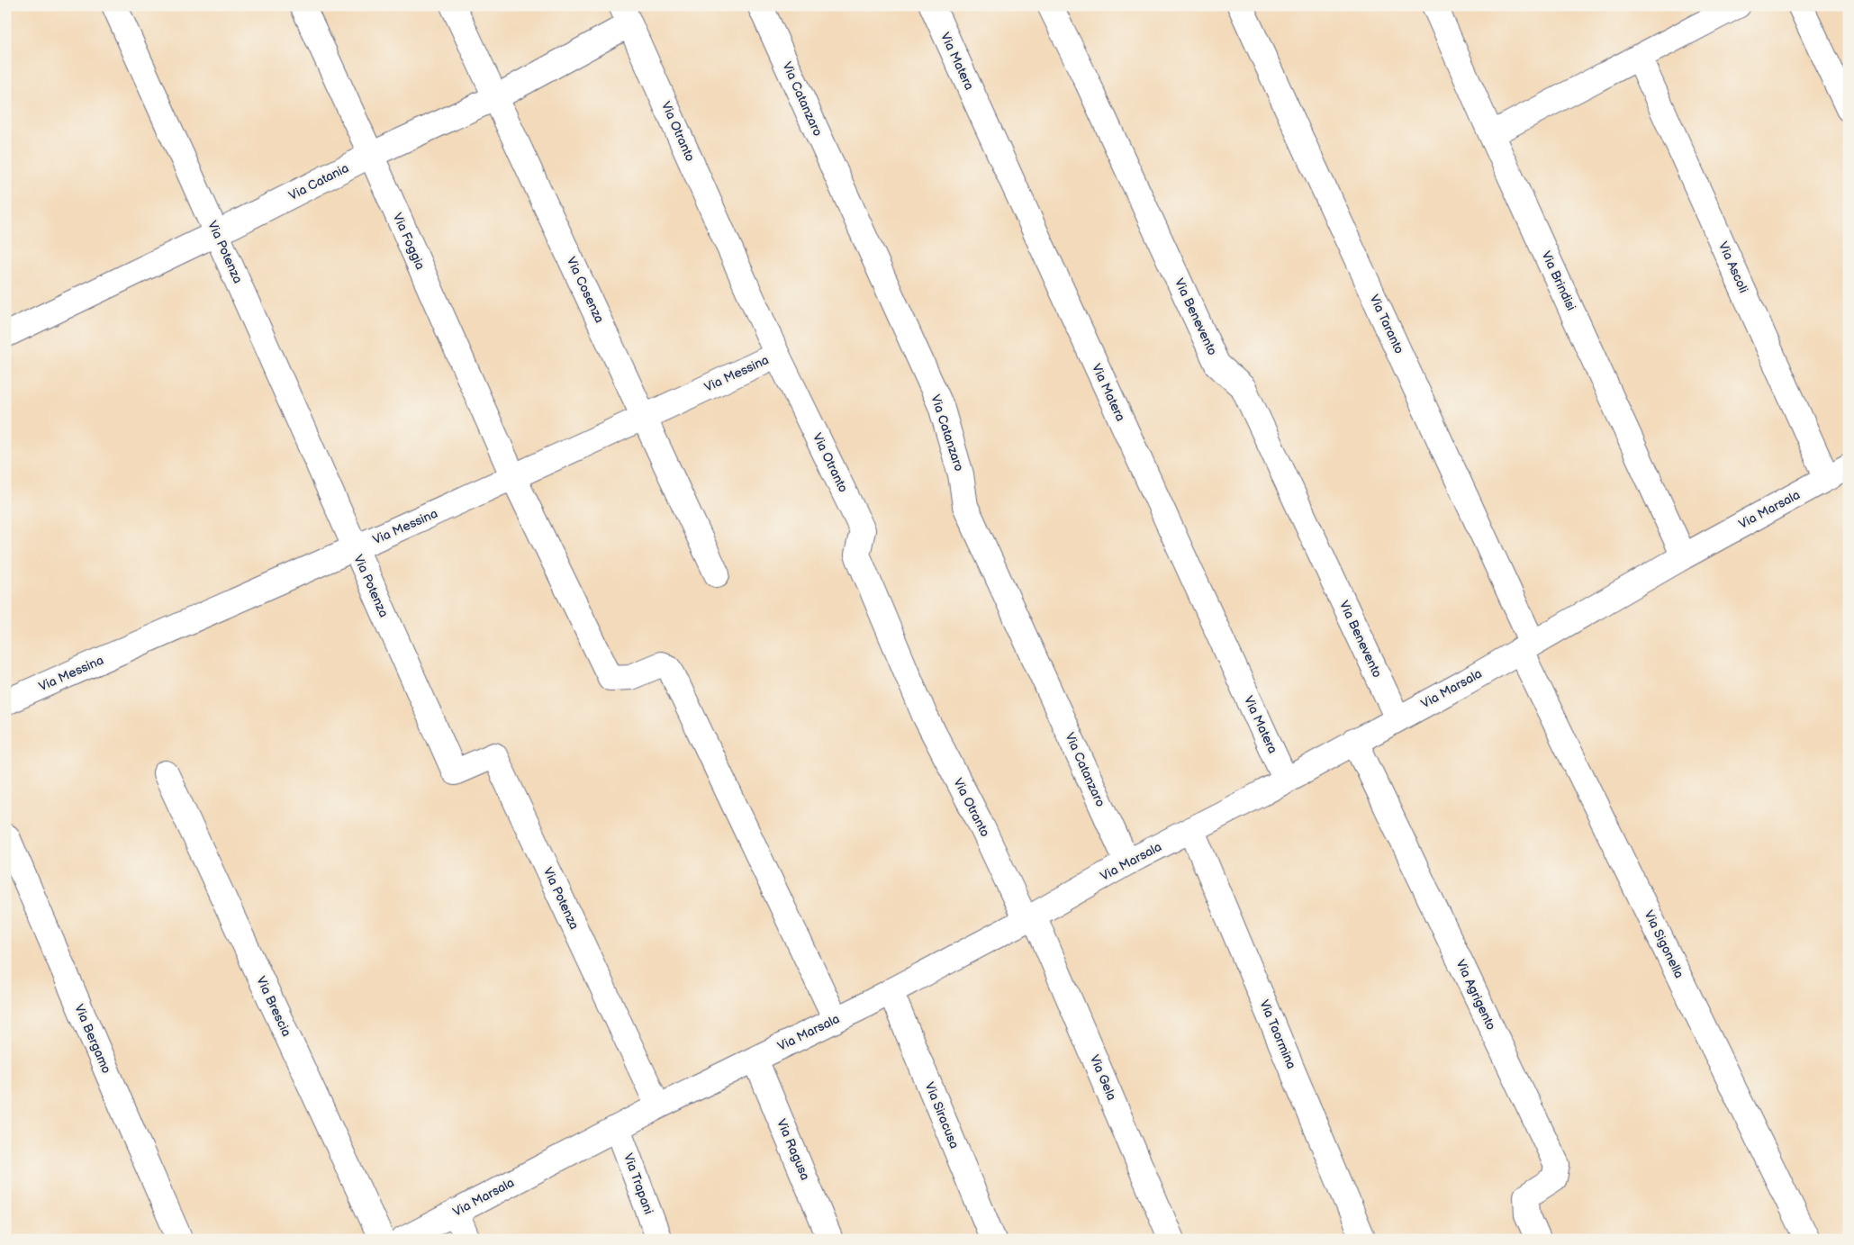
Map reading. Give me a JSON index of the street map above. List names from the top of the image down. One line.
{"streets":{"street":["Via Matera","Via Catanzaro","Via Otranto","Via Catania","Via Foggia","Via Potenza","Via Ascoli","Via Brindisi","Via Cosenza","Via Benevento","Via Taranto","Via Messina","Via Marsala","Via Sigonella","Via Agrigento","Via Brescia","Via Taormina","Via Bergamo","Via Gela","Via Siracusa","Via Ragusa","Via Trapani"]},"crossings":[["Via Matera","Via Marsala"],["Via Catanzaro","Via Marsala"],["Via Otranto","Via Catania"],["Via Otranto","Via Messina"],["Via Otranto","Via Marsala"],["Via Otranto","Via Gela"],["Via Catania","Via Foggia"],["Via Catania","Via Potenza"],["Via Catania","Via Cosenza"],["Via Foggia","Via Messina"],["Via Foggia","Via Marsala"],["Via Potenza","Via Messina"],["Via Potenza","Via Marsala"],["Via Ascoli","Via Marsala"],["Via Brindisi","Via Marsala"],["Via Cosenza","Via Messina"],["Via Benevento","Via Marsala"],["Via Taranto","Via Marsala"],["Via Taranto","Via Sigonella"],["Via Marsala","Via Sigonella"],["Via Marsala","Via Agrigento"],["Via Marsala","Via Taormina"],["Via Marsala","Via Gela"],["Via Marsala","Via Siracusa"],["Via Marsala","Via Ragusa"],["Via Marsala","Via Trapani"]]}
